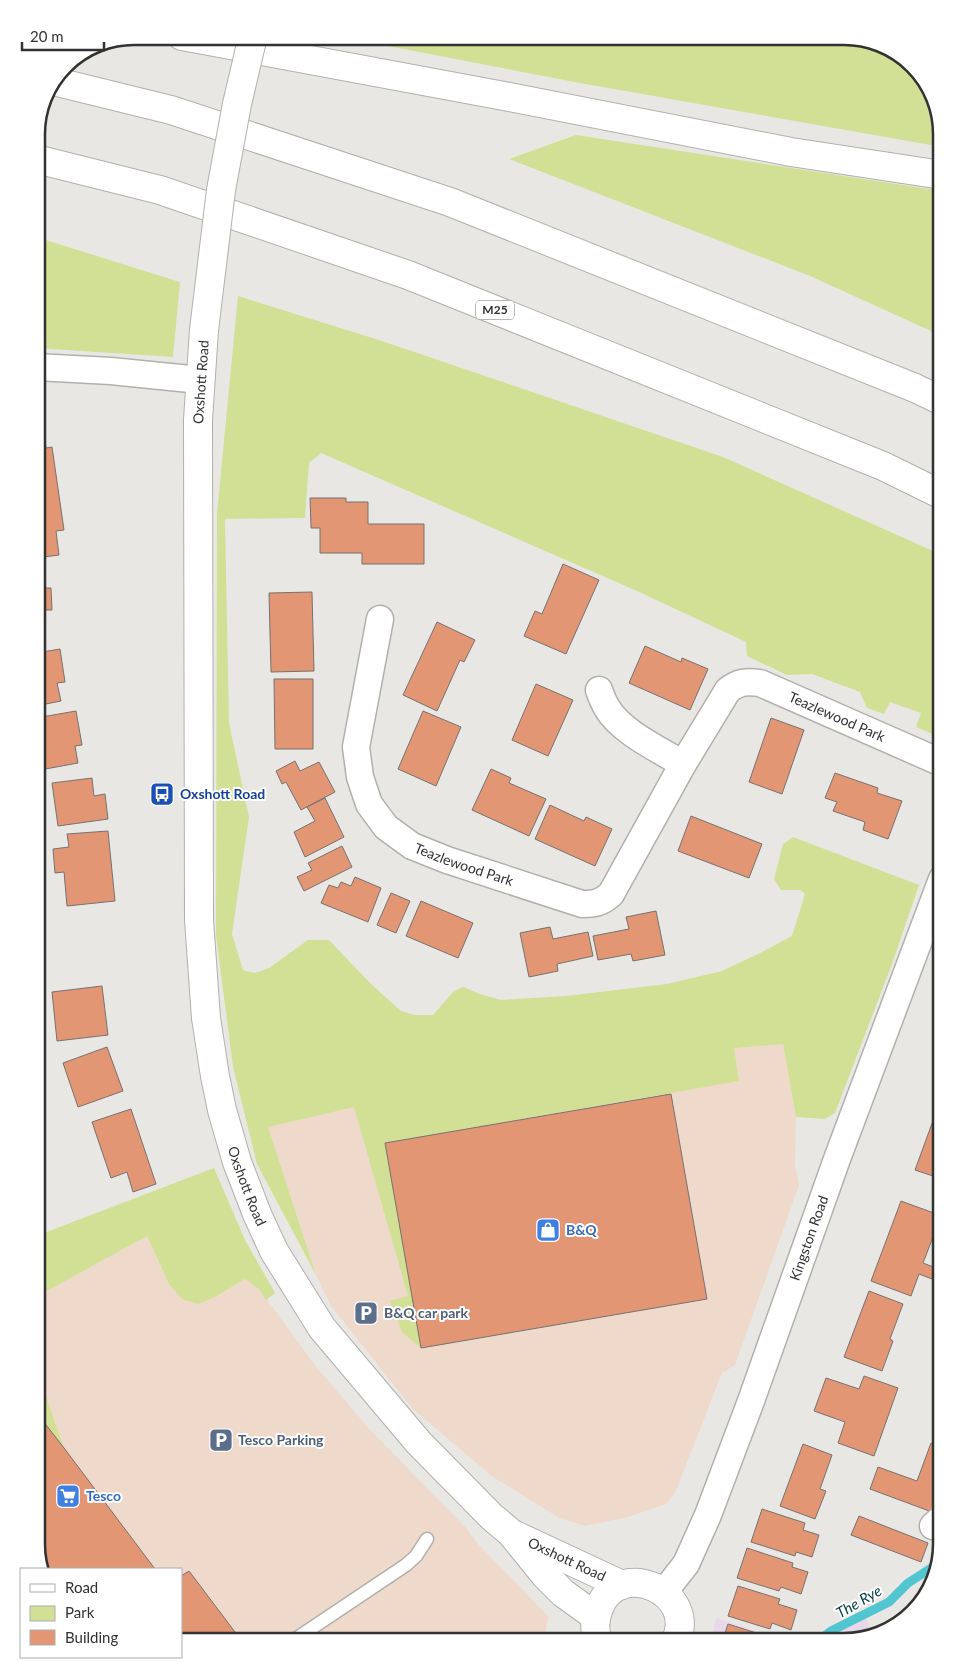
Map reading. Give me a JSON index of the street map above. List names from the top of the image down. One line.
{"streets":{"main road":["M25","Oxshott Road"],"street":["Teazlewood Park","Kingston Road"]},"water":["The Rye"],"places":{"bus stop":["Oxshott Road"],"shop":["B&Q"],"parking":["B&Q car park","Tesco Parking"],"supermarket":["Tesco"]},"legend":["Road","Park","Building"],"scale_bar":"20 m"}
